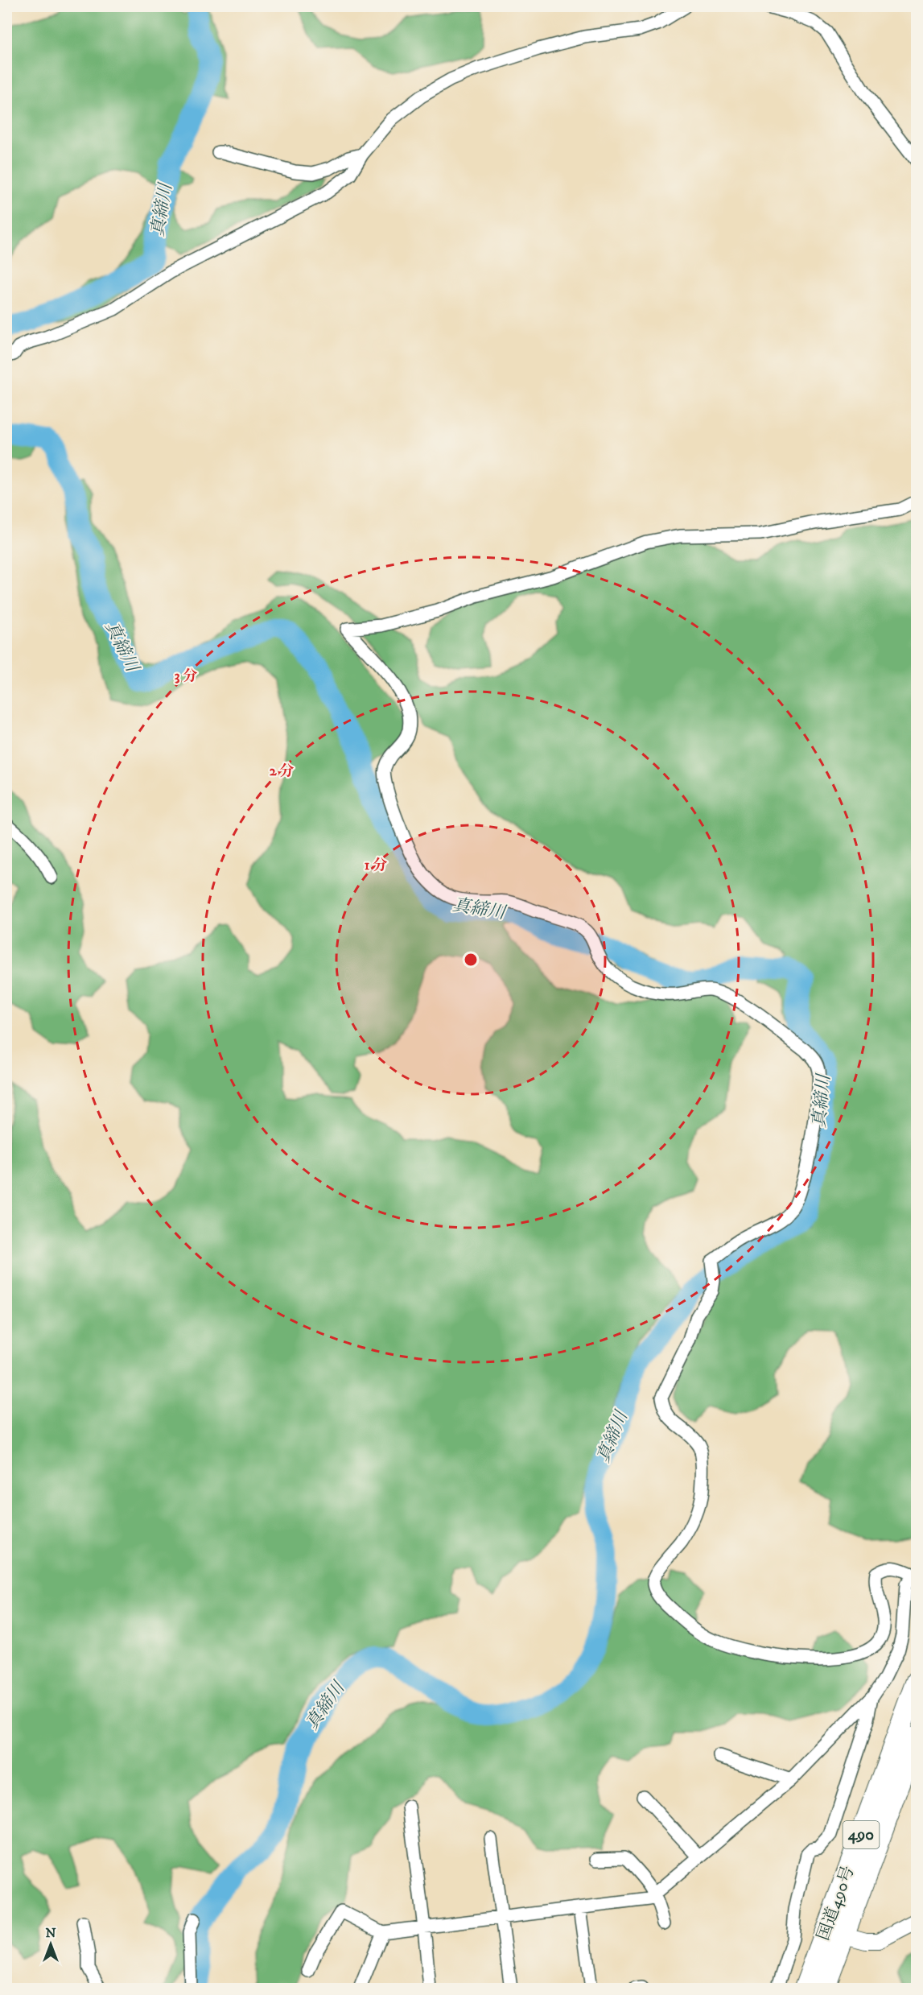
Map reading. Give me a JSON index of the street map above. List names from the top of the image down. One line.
{"streets":{"highway":["490","国道490号"]},"water":["真締川"],"north":"top","rings":["3 分","2 分","1 分"]}
